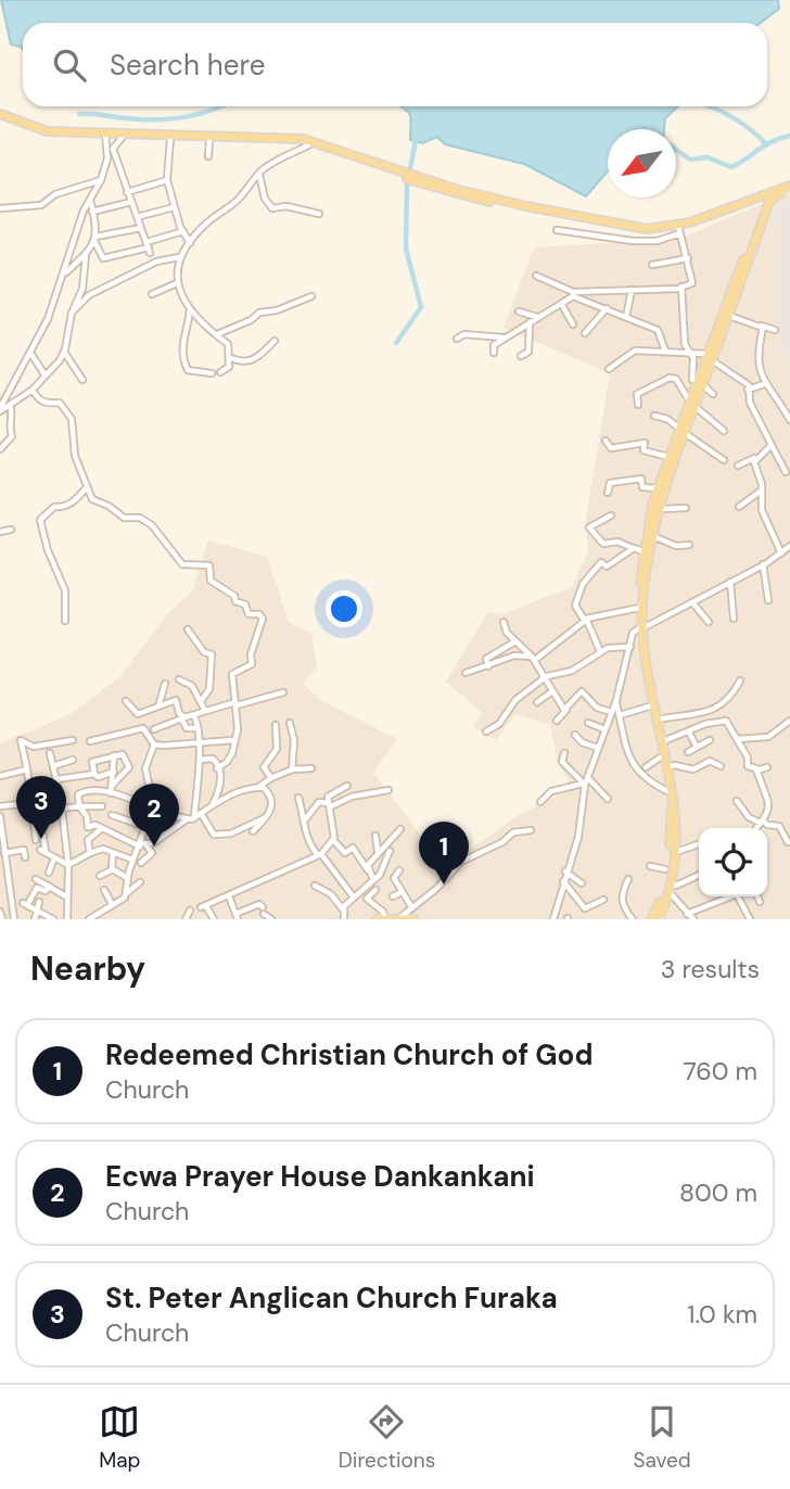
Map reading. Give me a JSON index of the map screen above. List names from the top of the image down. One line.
{"north":"bottom left","page":{"search":"Search here","pins":["3","2","1"],"heading":["Nearby","3 results"],"list":[{"mark":"1","name":"Redeemed Christian Church of God","note":"Church","value":"760 m"},{"mark":"2","name":"Ecwa Prayer House Dankankani","note":"Church","value":"800 m"},{"mark":"3","name":"St. Peter Anglican Church Furaka","note":"Church","value":"1.0 km"}],"nav":["Map","Directions","Saved"]}}
